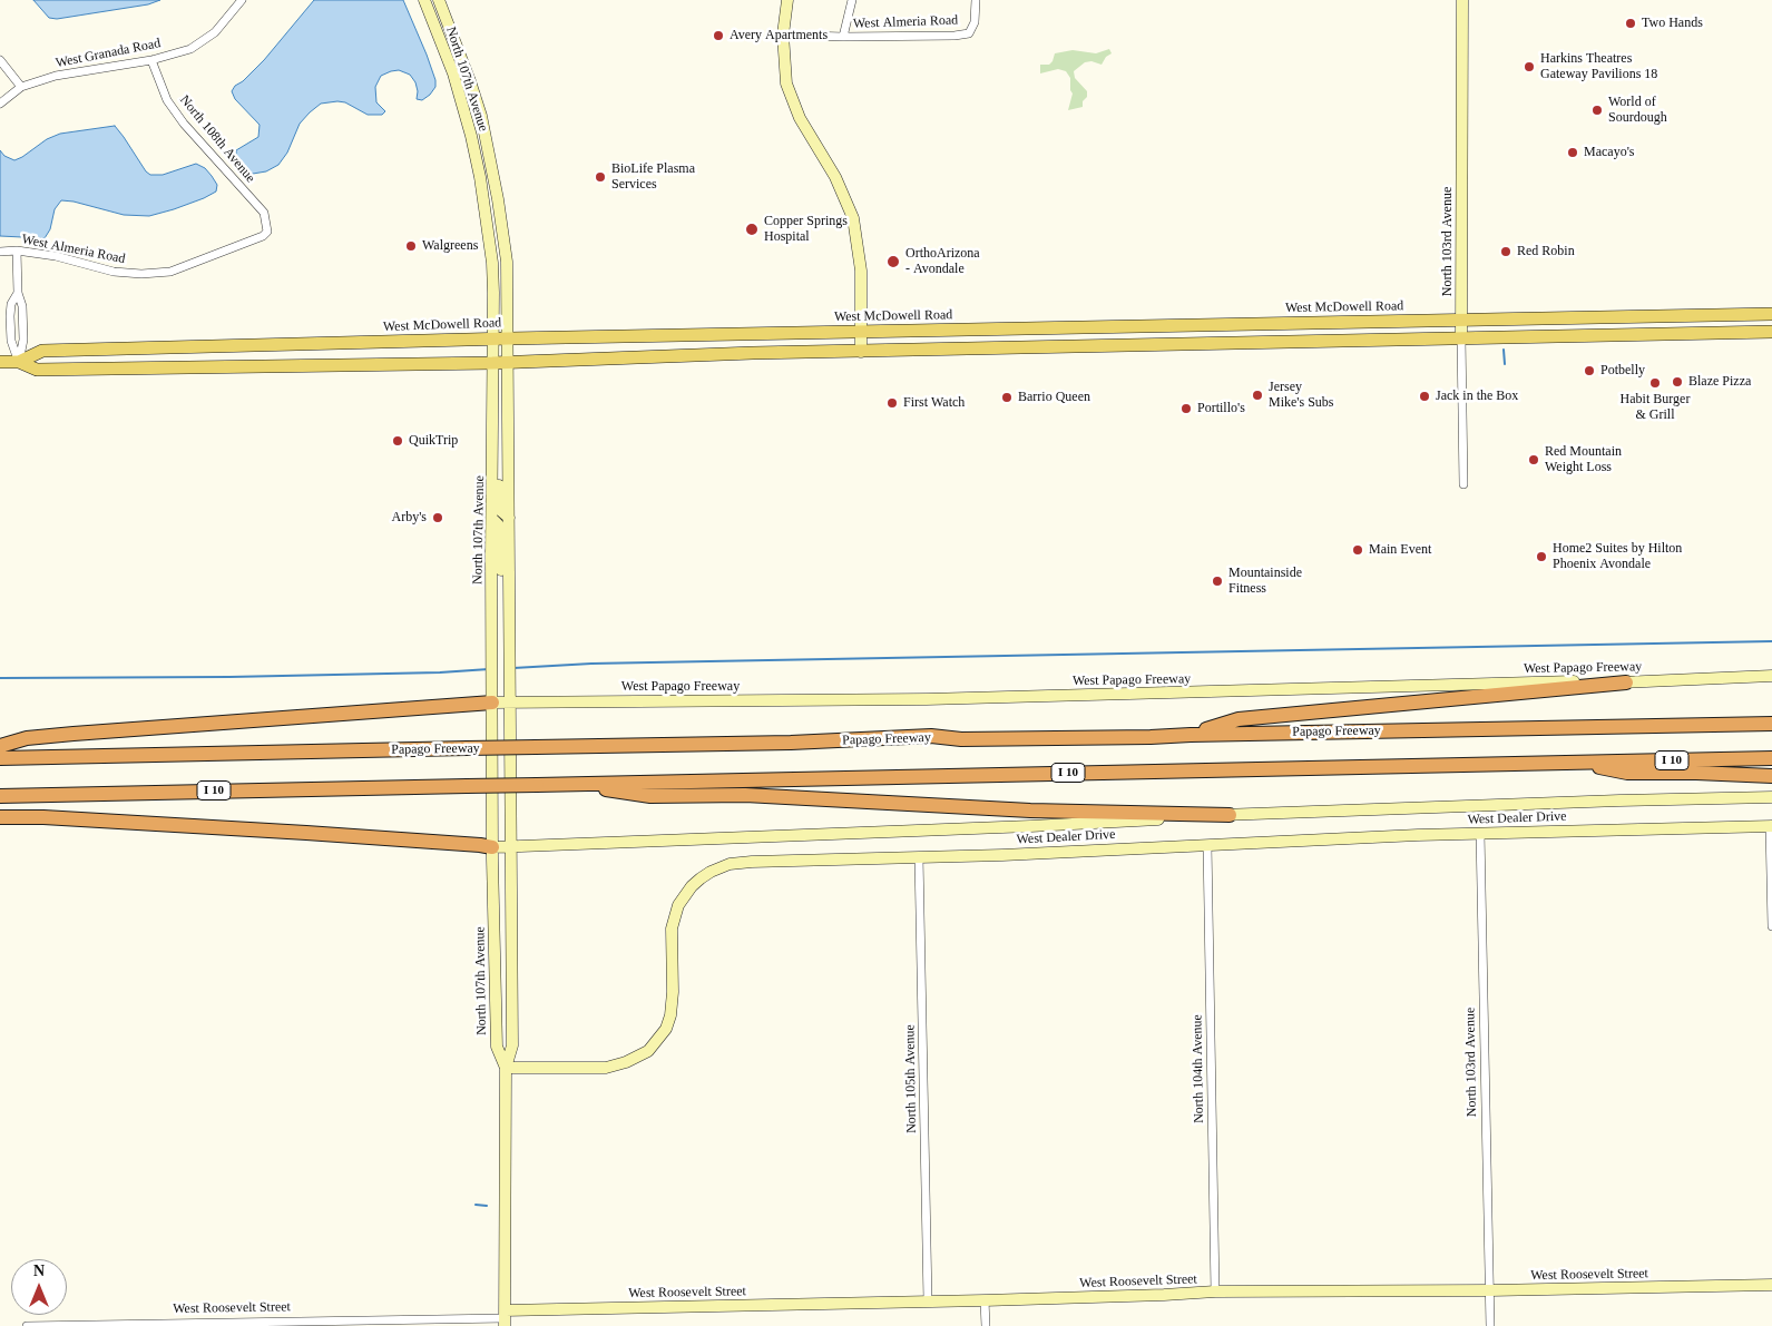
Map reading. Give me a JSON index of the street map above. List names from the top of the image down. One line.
{"streets":{"highway":["Papago Freeway","I 10"],"main road":["North 107th Avenue","North 103rd Avenue","West McDowell Road","West Papago Freeway","West Dealer Drive","West Roosevelt Street"],"street":["West Almeria Road","West Granada Road","North 108th Avenue","North 104th Avenue","North 105th Avenue"]},"crossings":[["West Almeria Road","North 108th Avenue"],["West Granada Road","North 108th Avenue"],["North 107th Avenue","West McDowell Road"],["North 107th Avenue","West Papago Freeway"],["North 107th Avenue","West Dealer Drive"],["North 107th Avenue","West Roosevelt Street"],["North 103rd Avenue","West McDowell Road"],["North 103rd Avenue","West Dealer Drive"],["North 103rd Avenue","West Roosevelt Street"],["West Dealer Drive","North 104th Avenue"],["West Dealer Drive","North 105th Avenue"],["North 104th Avenue","West Roosevelt Street"],["North 105th Avenue","West Roosevelt Street"]],"places":["Two Hands","Avery Apartments","Harkins Theatres Gateway Pavilions 18","World of Sourdough","Macayo's","BioLife Plasma Services","Copper Springs Hospital","Walgreens","Red Robin","OrthoArizona - Avondale","Potbelly","Blaze Pizza","Habit Burger & Grill","Jersey Mike's Subs","Jack in the Box","Barrio Queen","First Watch","Portillo's","QuikTrip","Red Mountain Weight Loss","Arby's","Main Event","Home2 Suites by Hilton Phoenix Avondale","Mountainside Fitness"],"north":"top"}
